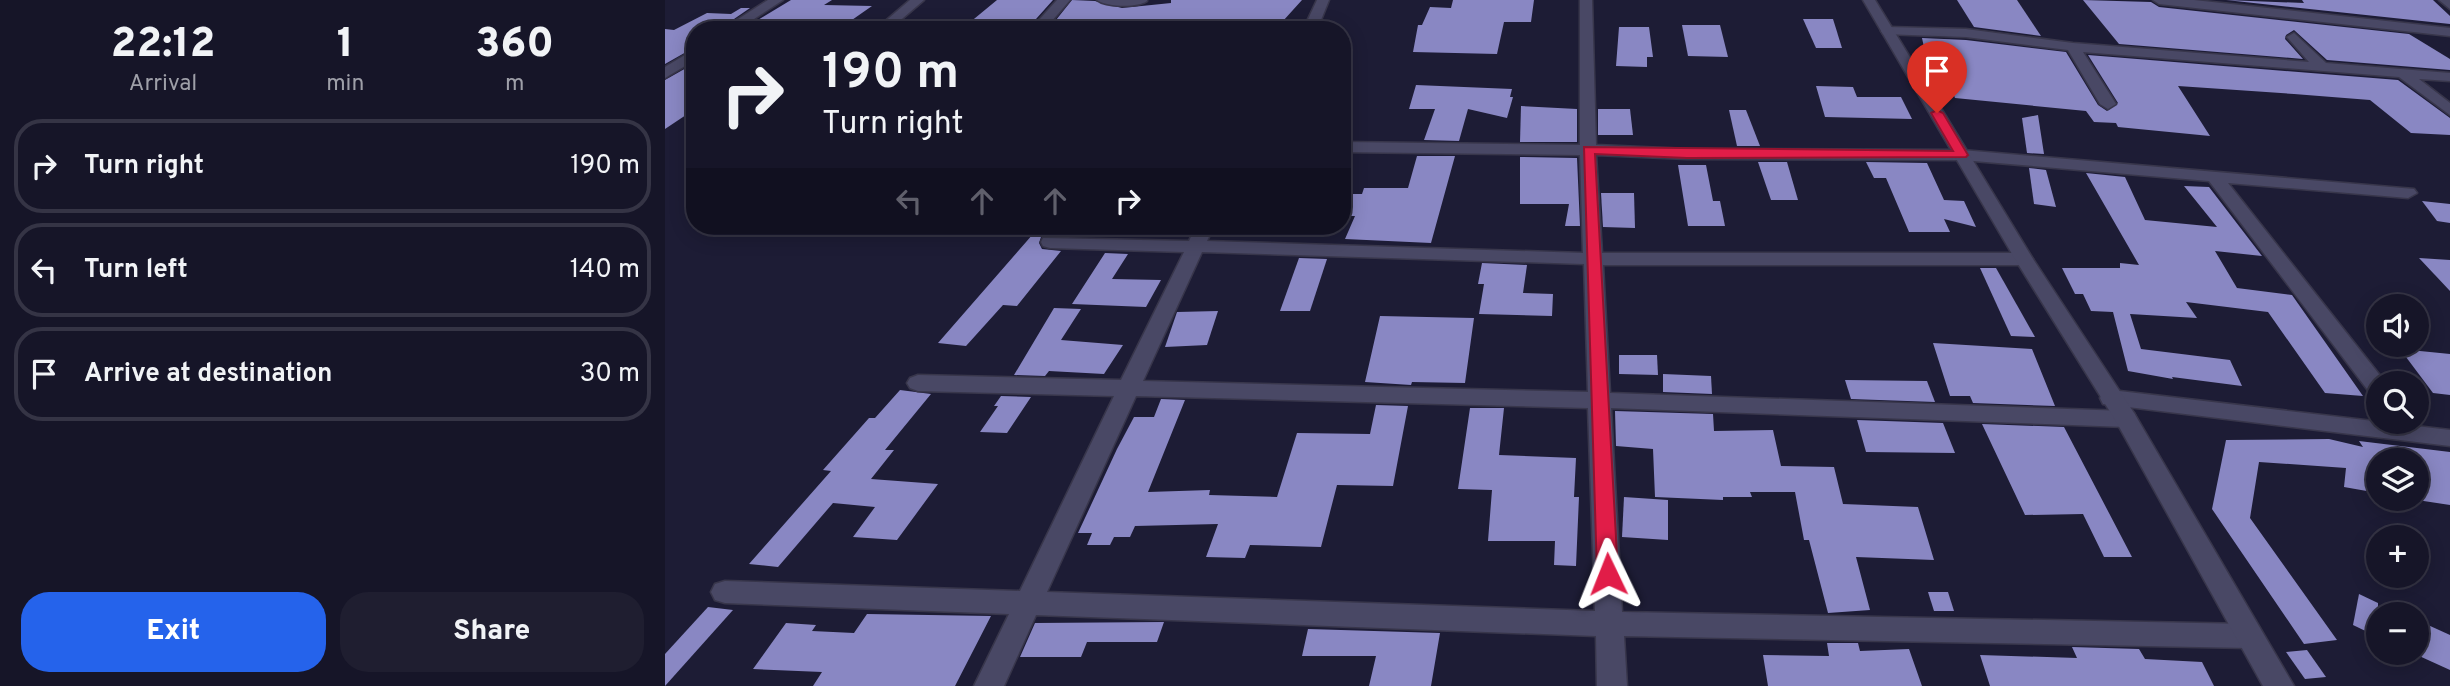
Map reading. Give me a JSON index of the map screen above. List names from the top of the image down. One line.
{"page":{"eta":["22:12","Arrival","1","min","360","m"],"turn":["190 m","Turn right"],"list":[{"name":"Turn right","value":"190 m"},{"name":"Turn left","value":"140 m"},{"name":"Arrive at destination","value":"30 m"}],"map_buttons":["+","−"],"buttons":["Exit","Share"]}}
